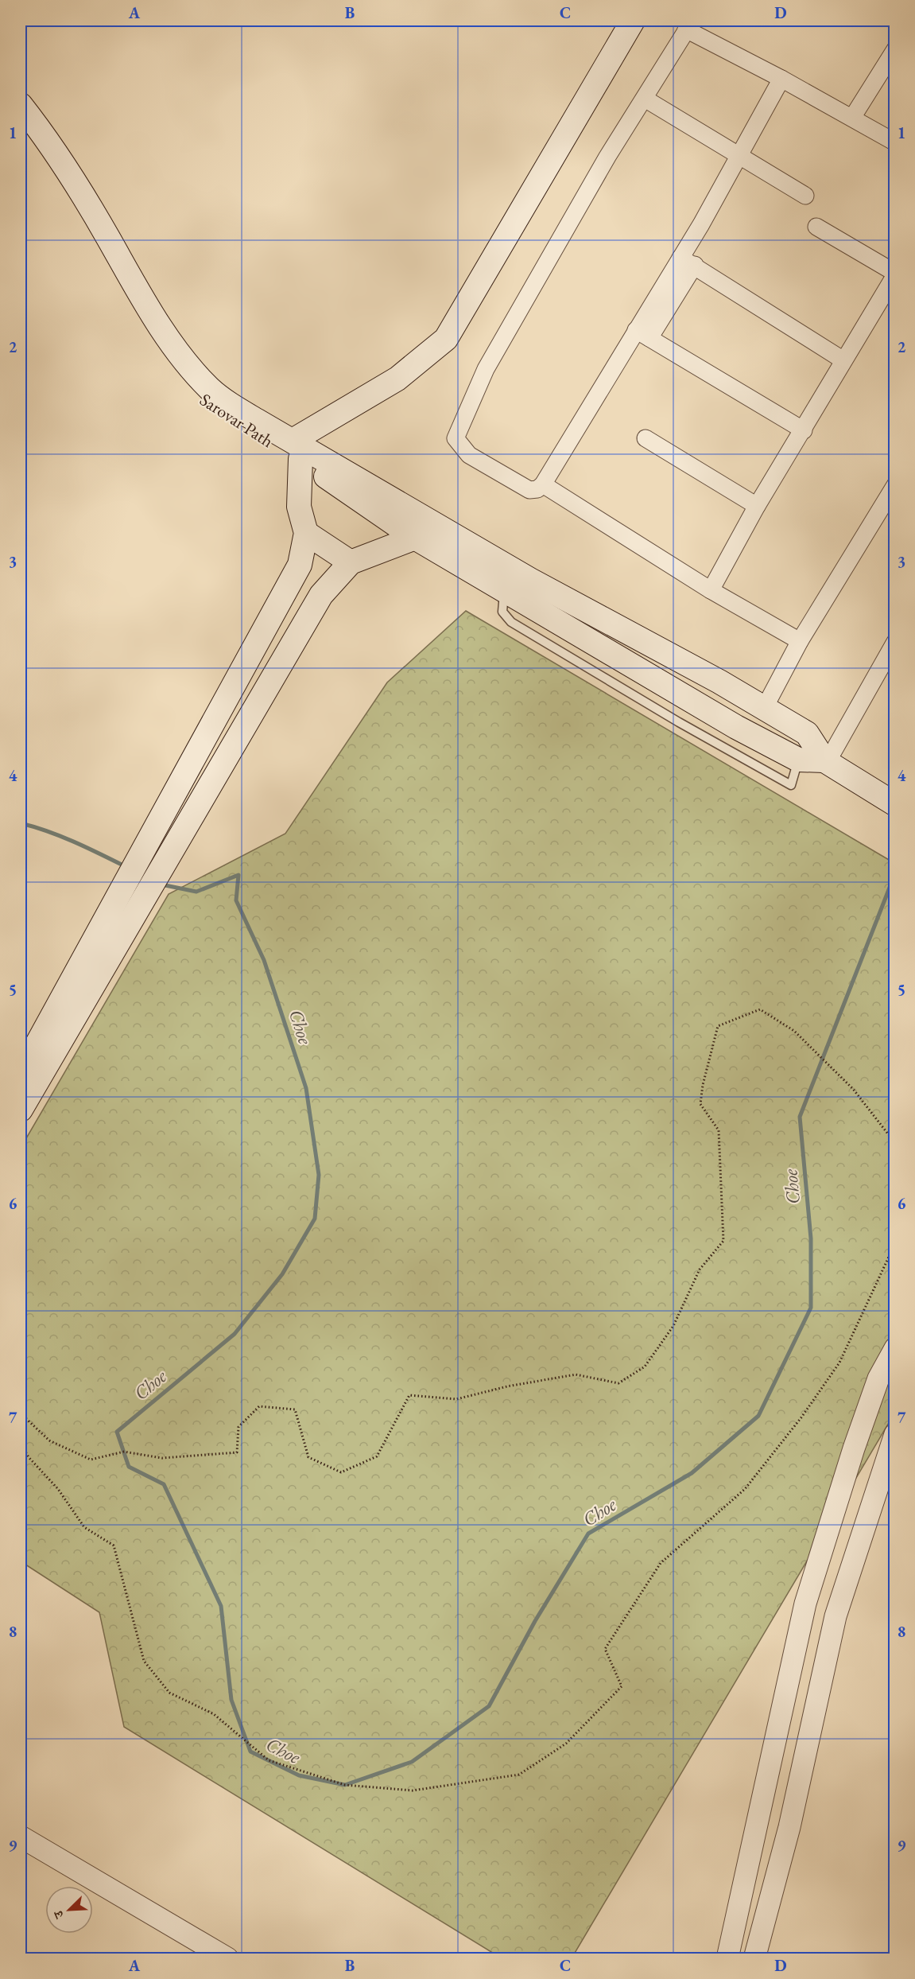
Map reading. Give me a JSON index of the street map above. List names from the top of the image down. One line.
{"streets":{"main road":["Sarovar Path"]},"water":["Choe"],"north":"bottom left","grid":{"columns":["A","B","C","D"],"rows":["1","2","3","4","5","6","7","8","9"]}}
